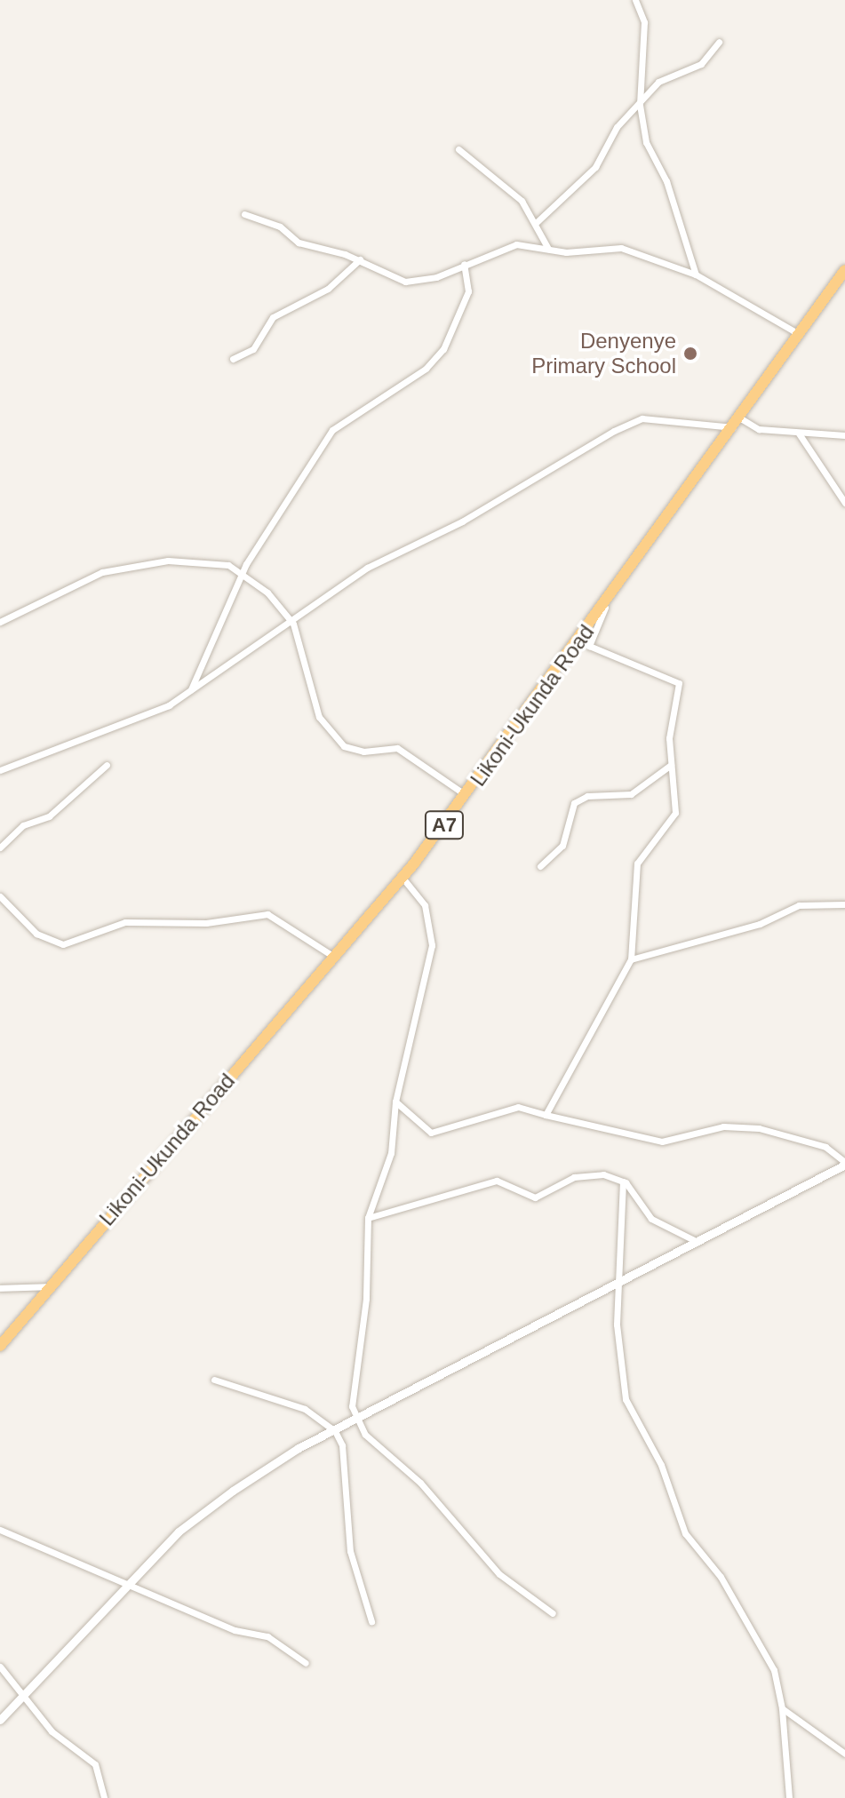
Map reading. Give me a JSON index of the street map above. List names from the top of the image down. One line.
{"streets":{"highway":["Likoni-Ukunda Road","A7"]},"places":["Denyenye Primary School"]}
